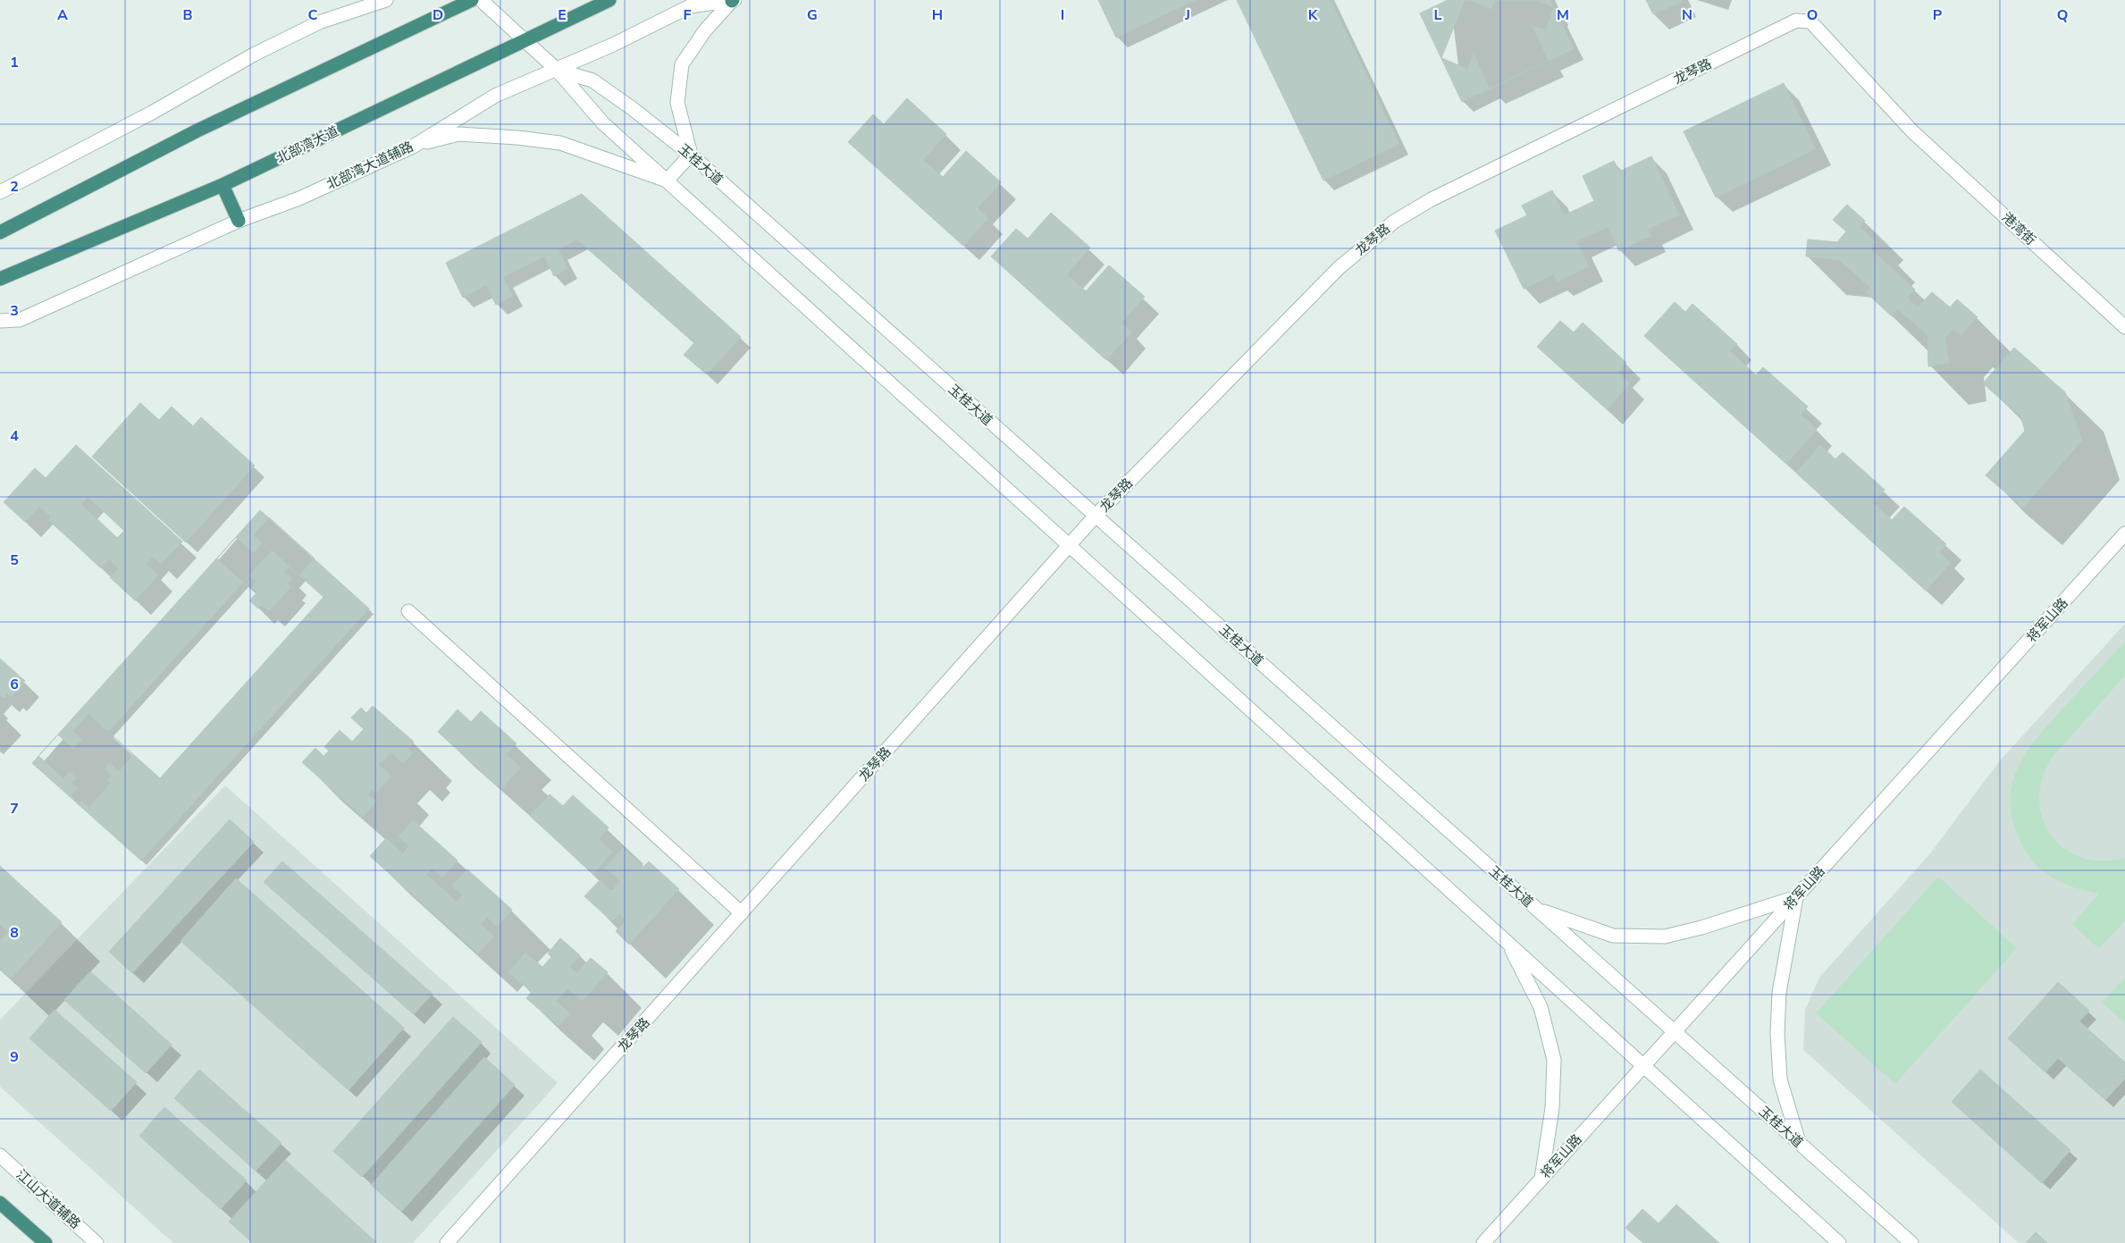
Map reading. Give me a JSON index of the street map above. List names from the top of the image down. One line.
{"streets":{"highway":["北部湾大道"],"main road":["龙琴路","玉桂大道","北部湾大道辅路","港湾街","将军山路","江山大道辅路"]},"crossings":[["龙琴路","玉桂大道"],["龙琴路","港湾街"],["北部湾大道","玉桂大道"],["玉桂大道","北部湾大道辅路"],["玉桂大道","将军山路"]],"grid":{"columns":["A","B","C","D","E","F","G","H","I","J","K","L","M","N","O","P","Q"],"rows":["1","2","3","4","5","6","7","8","9"]}}
